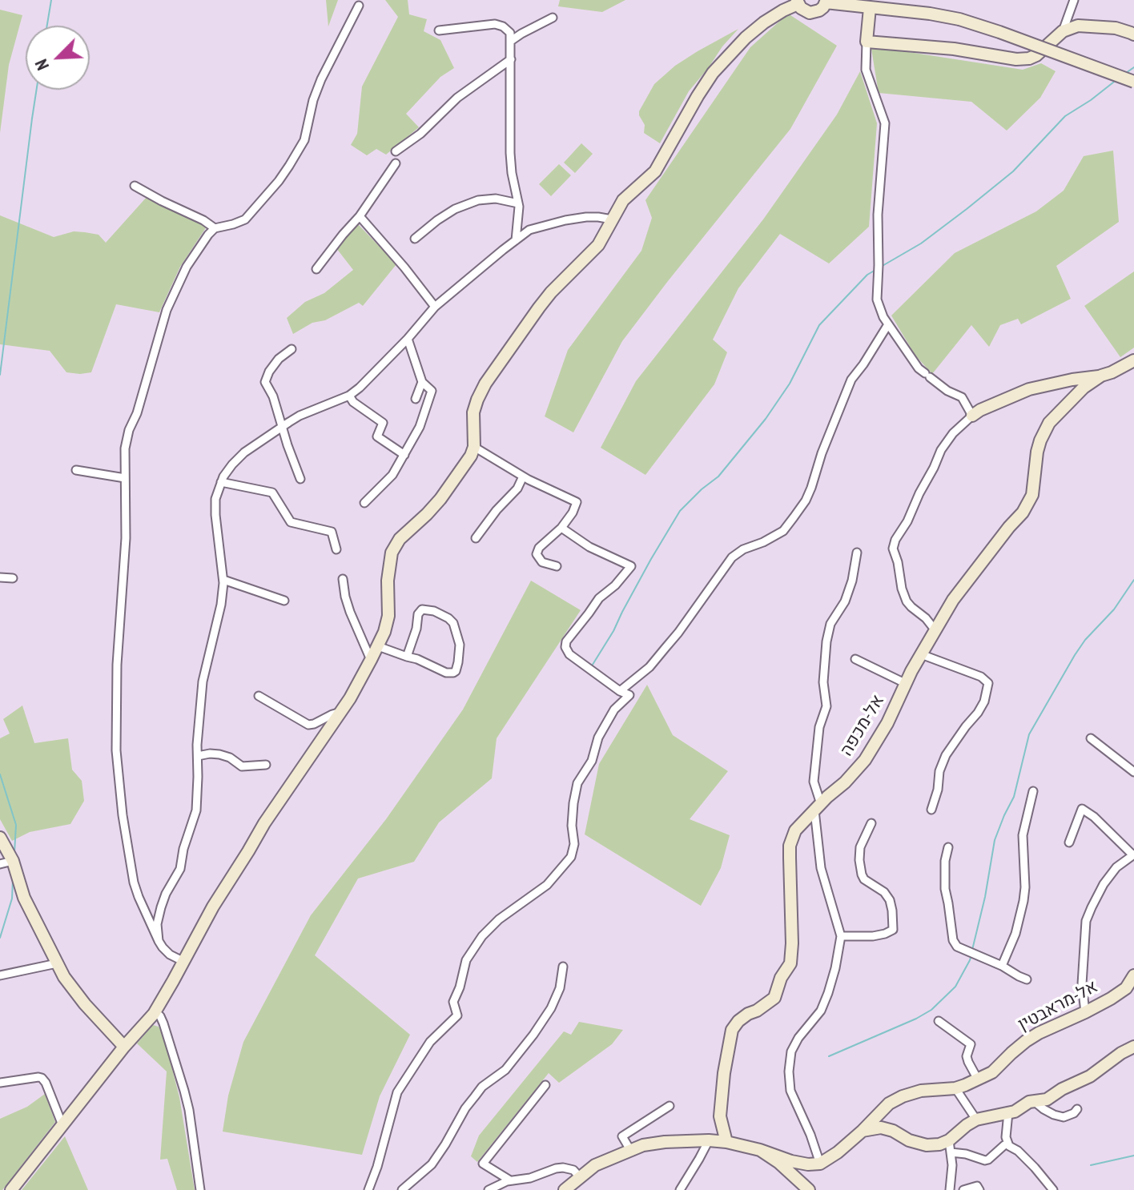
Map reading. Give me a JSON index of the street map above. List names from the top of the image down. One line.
{"streets":{"street":["אל-מכפה","אל-מראבטין"]},"north":"bottom left"}
